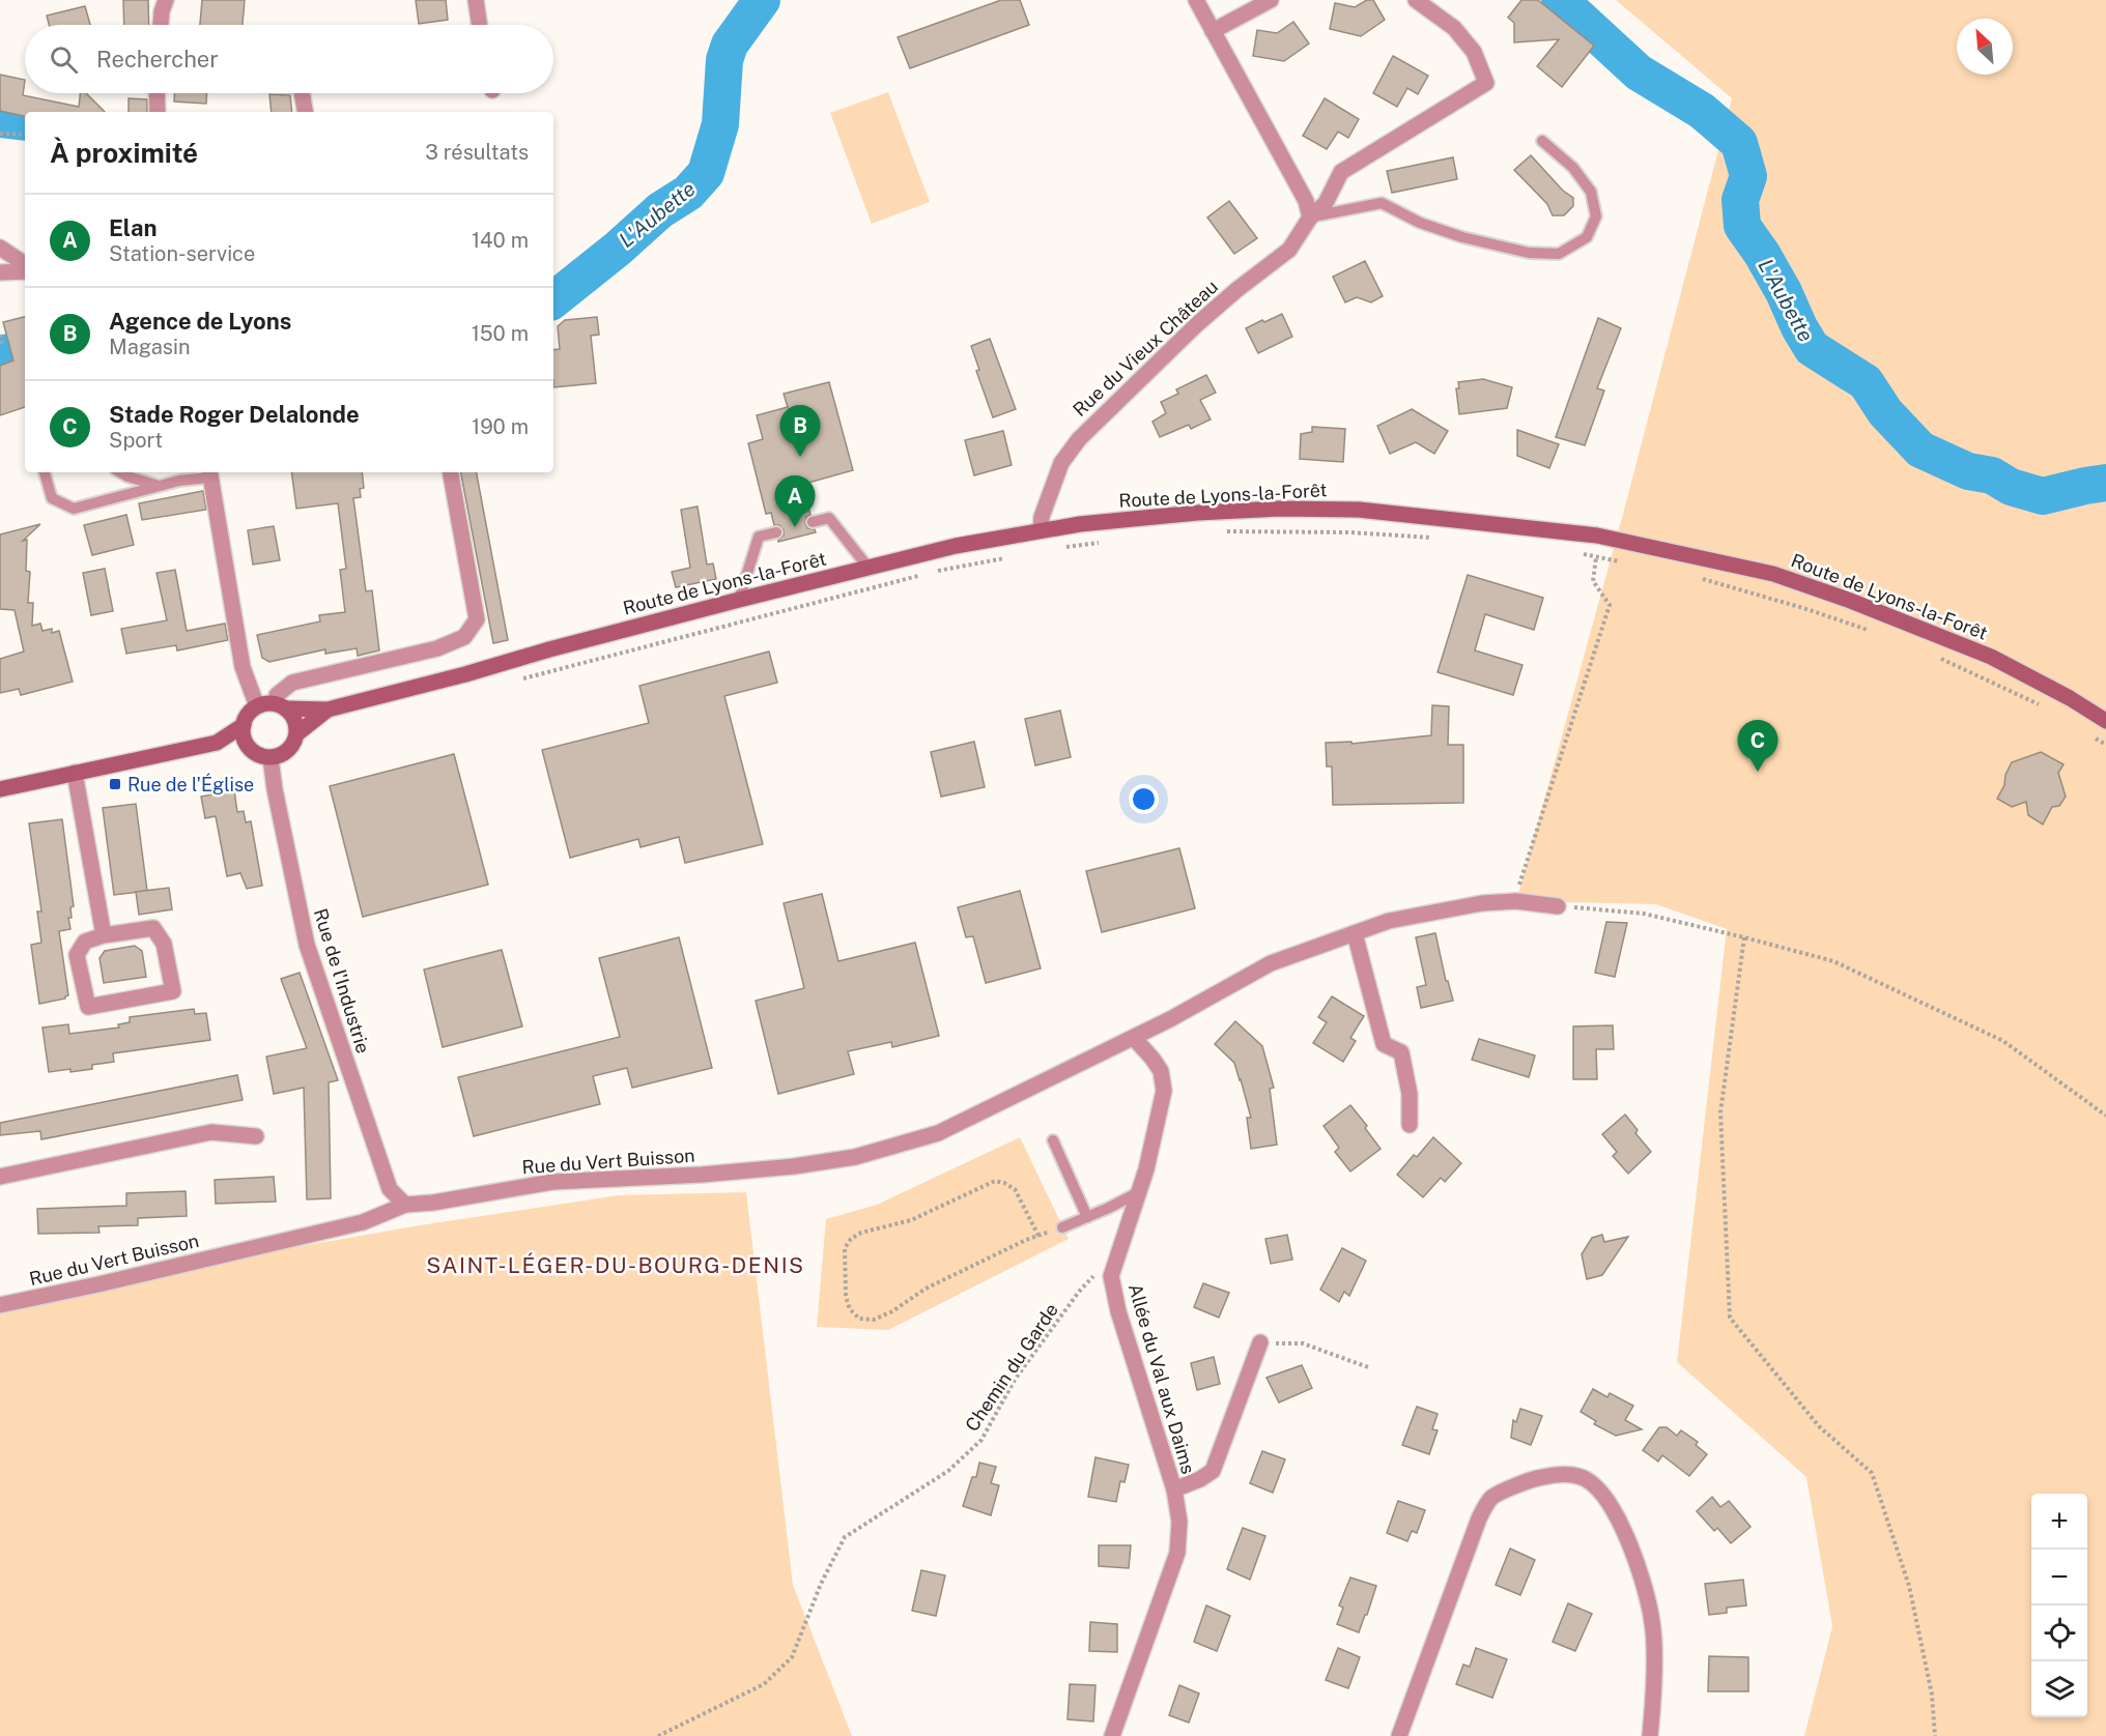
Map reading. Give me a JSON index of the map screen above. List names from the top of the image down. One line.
{"streets":{"main road":["Route de Lyons-la-Forêt"],"street":["Rue du Vieux Château","Rue de l'Industrie","Rue du Vert Buisson","Allée du Val aux Daims"],"path":["Chemin du Garde"]},"crossings":[["Rue du Vieux Château","Route de Lyons-la-Forêt"],["Route de Lyons-la-Forêt","Rue de l'Industrie"],["Rue de l'Industrie","Rue du Vert Buisson"],["Rue du Vert Buisson","Allée du Val aux Daims"]],"districts":["SAINT-LÉGER-DU-BOURG-DENIS"],"water":["L'Aubette"],"places":{"transit":["Rue de l'Église"]},"north":"top left","page":{"search":"Rechercher","heading":["À proximité","3 résultats"],"list":[{"mark":"A","name":"Elan","note":"Station-service","value":"140 m"},{"mark":"B","name":"Agence de Lyons","note":"Magasin","value":"150 m"},{"mark":"C","name":"Stade Roger Delalonde","note":"Sport","value":"190 m"}],"pins":["B","A","C"],"map_buttons":["+","−"]}}
